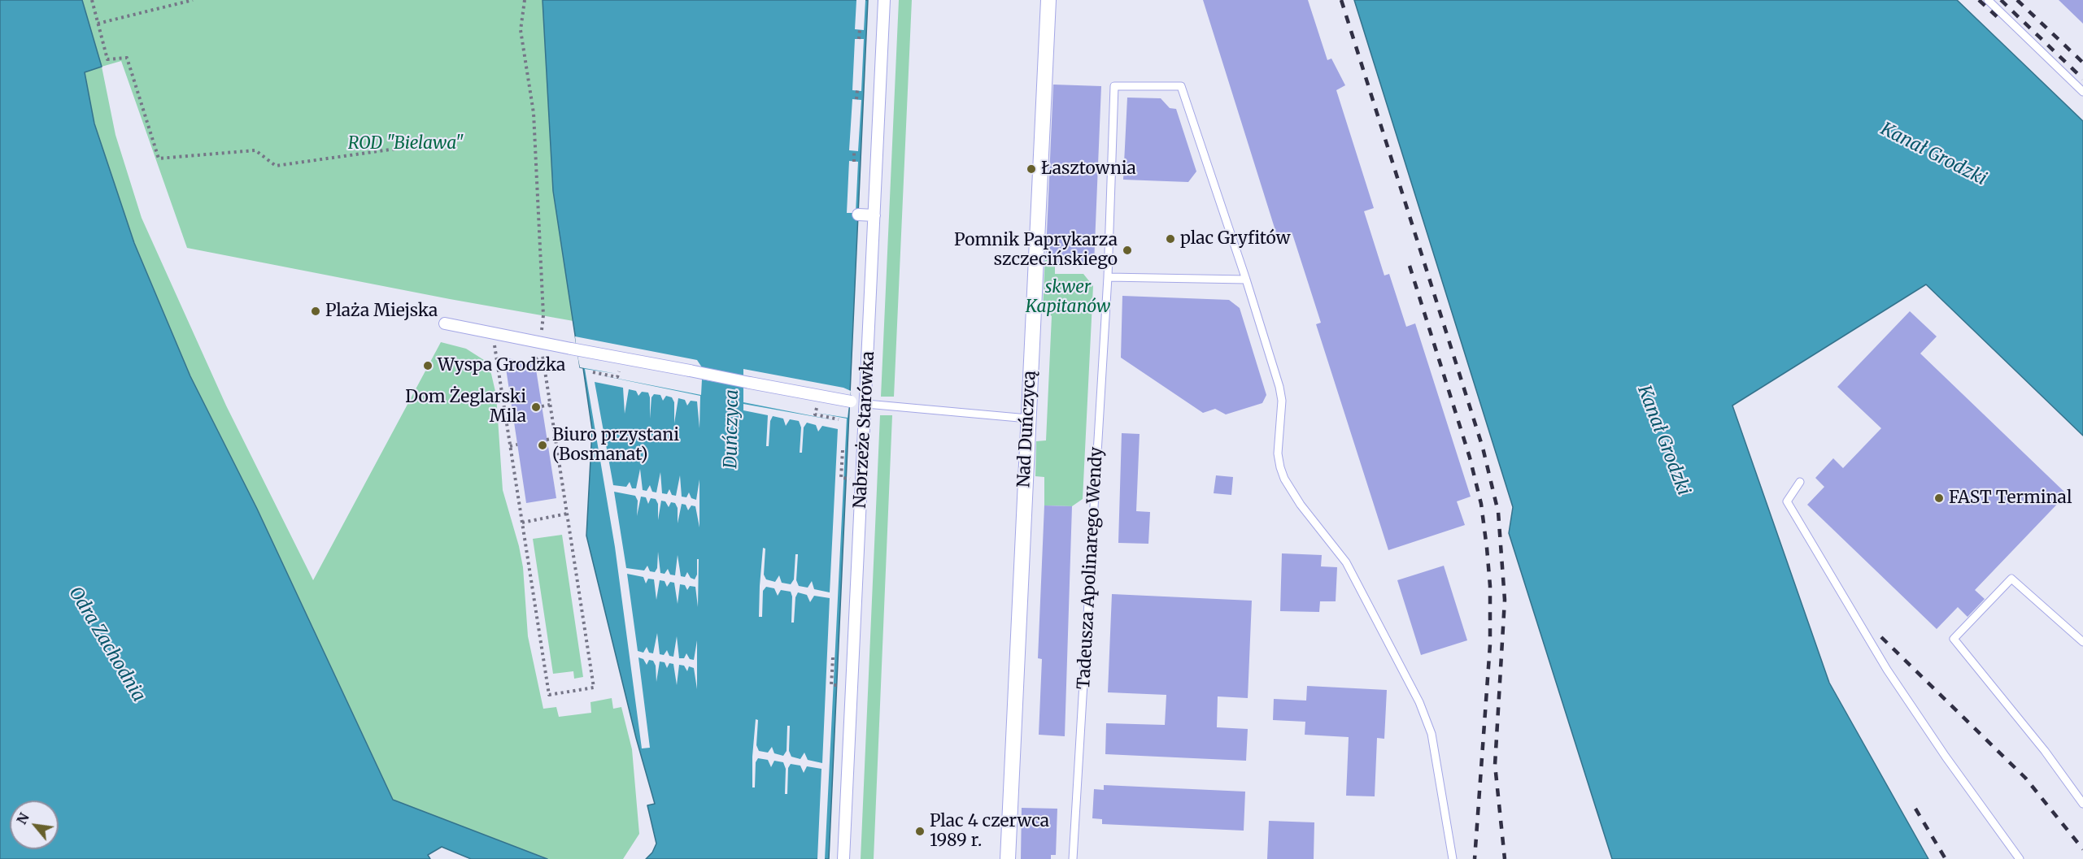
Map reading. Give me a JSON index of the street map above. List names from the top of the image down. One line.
{"streets":{"street":["Nad Duńczycą","Nabrzeże Starówka"],"lane":["Tadeusza Apolinarego Wendy"]},"water":["Kanał Grodzki","Duńczyca","Odra Zachodnia"],"parks":["ROD \"Bielawa\"","skwer Kapitanów"],"places":["Łasztownia","plac Gryfitów","Pomnik Paprykarza szczecińskiego","Plaża Miejska","Wyspa Grodzka","Dom Żeglarski Mila","Biuro przystani (Bosmanat)","FAST Terminal","Plac 4 czerwca 1989 r."],"north":"top left"}
